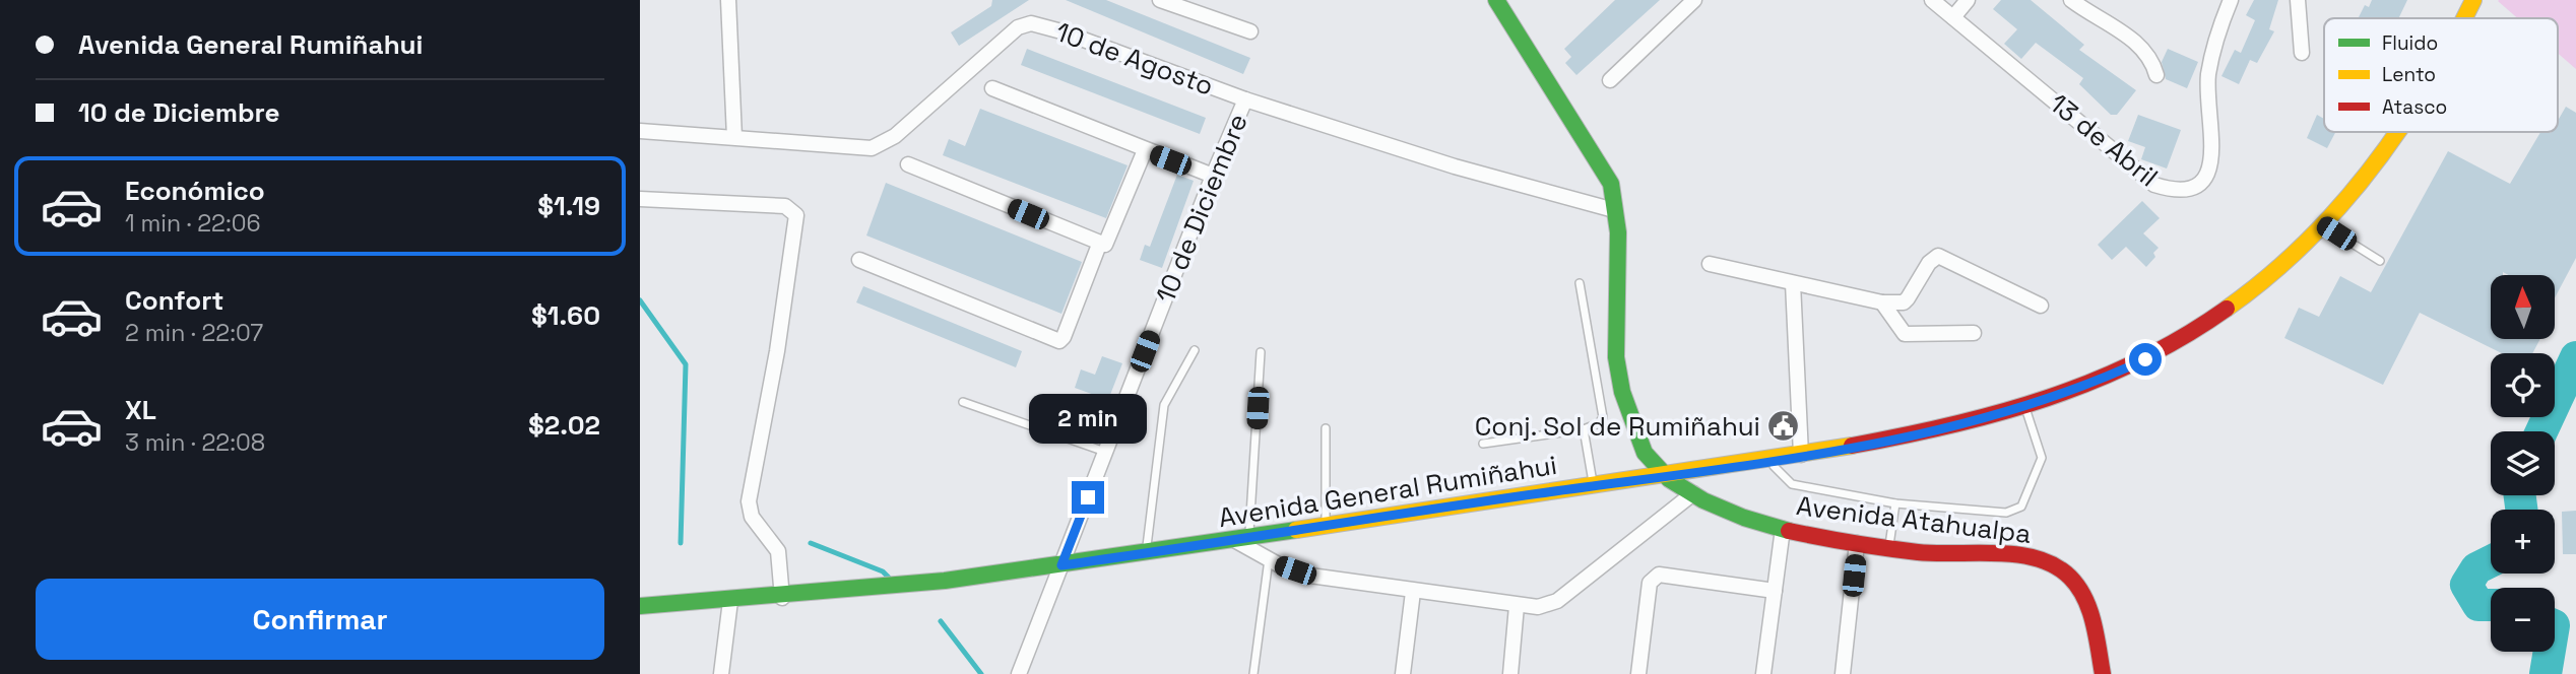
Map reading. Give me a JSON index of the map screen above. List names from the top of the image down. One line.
{"streets":{"main road":["Avenida General Rumiñahui","Avenida Atahualpa"],"street":["10 de Agosto","13 de Abril","10 de Diciembre"]},"crossings":[["10 de Agosto","10 de Diciembre"],["10 de Agosto","Avenida Atahualpa"],["10 de Diciembre","Avenida General Rumiñahui"],["Avenida General Rumiñahui","Avenida Atahualpa"]],"places":{"public building":["Conj. Sol de Rumiñahui"]},"legend":["Fluido","Lento","Atasco"],"north":"top","page":{"banner":["Avenida General Rumiñahui","10 de Diciembre"],"list":[{"name":"Económico","note":"1 min · 22:06","value":"$1.19"},{"name":"Confort","note":"2 min · 22:07","value":"$1.60"},{"name":"XL","note":"3 min · 22:08","value":"$2.02"}],"map_buttons":["+","−"],"bubble":"2 min","buttons":"Confirmar"}}
